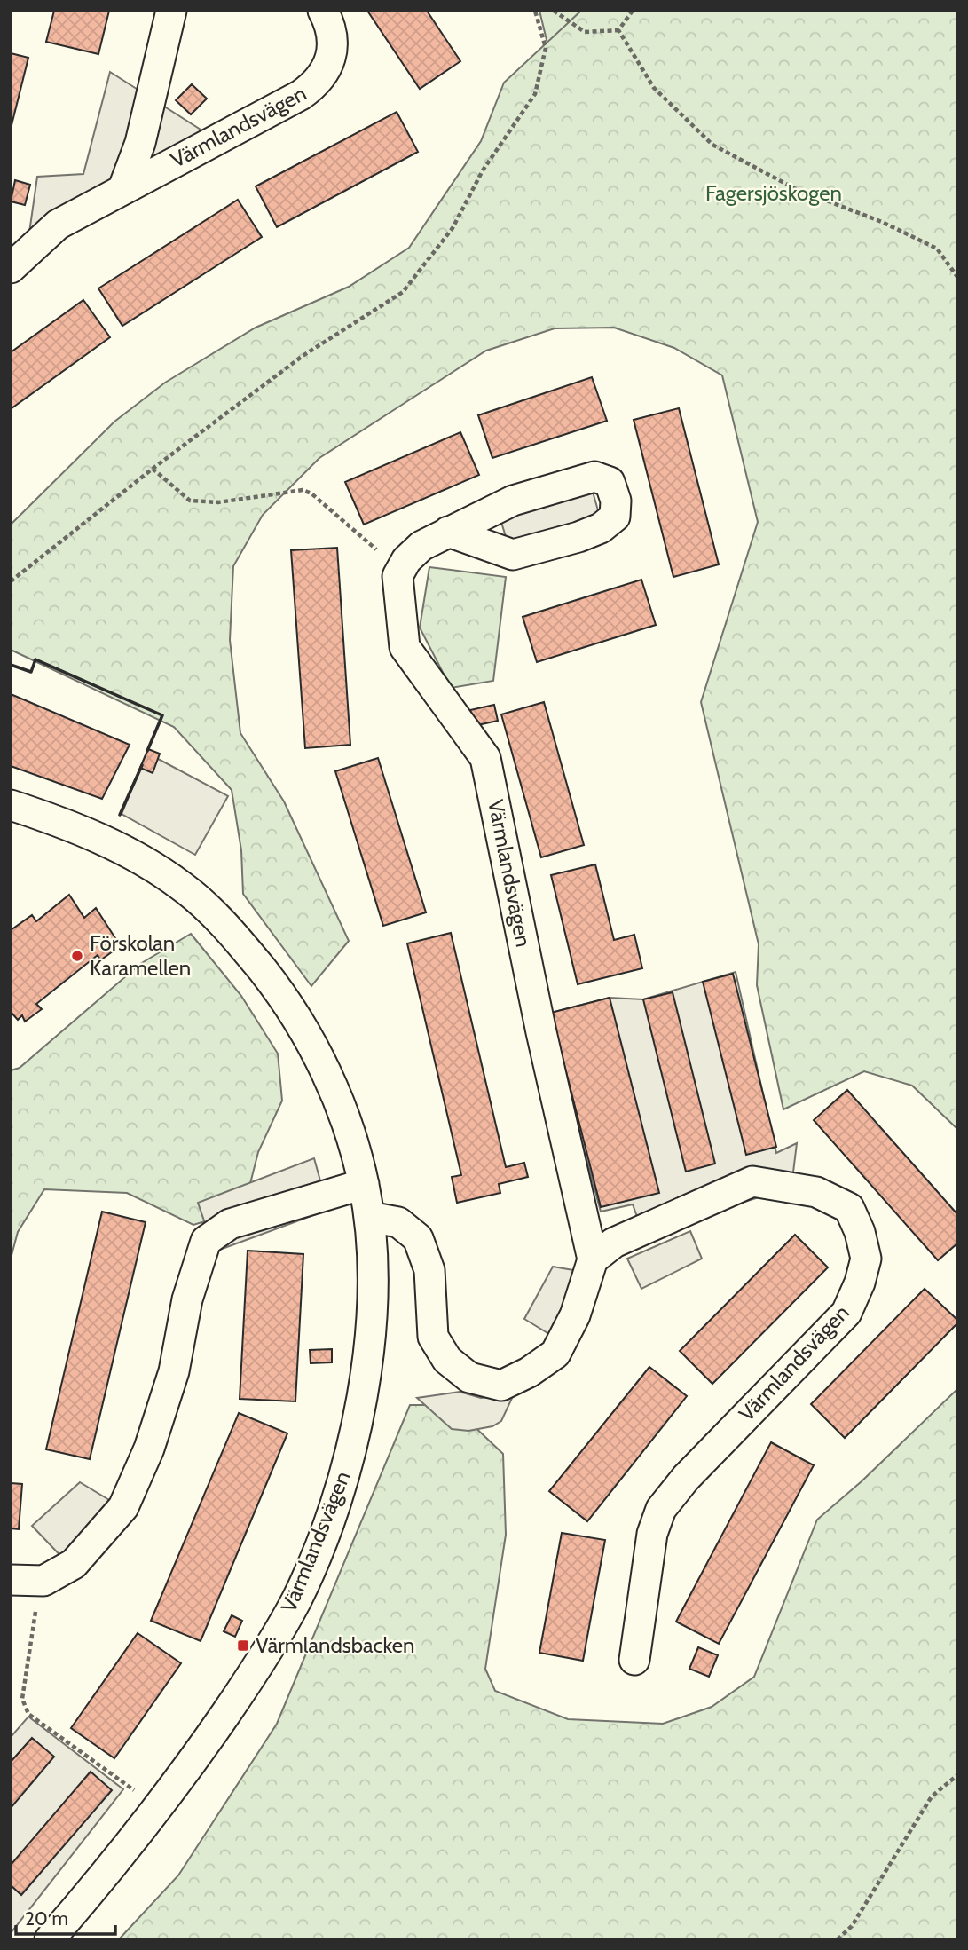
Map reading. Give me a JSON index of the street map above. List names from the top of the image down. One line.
{"streets":{"street":["Värmlandsvägen"]},"parks":["Fagersjöskogen"],"places":{"other":["Förskolan Karamellen"],"transit":["Värmlandsbacken"]},"scale_bar":"20 m"}
